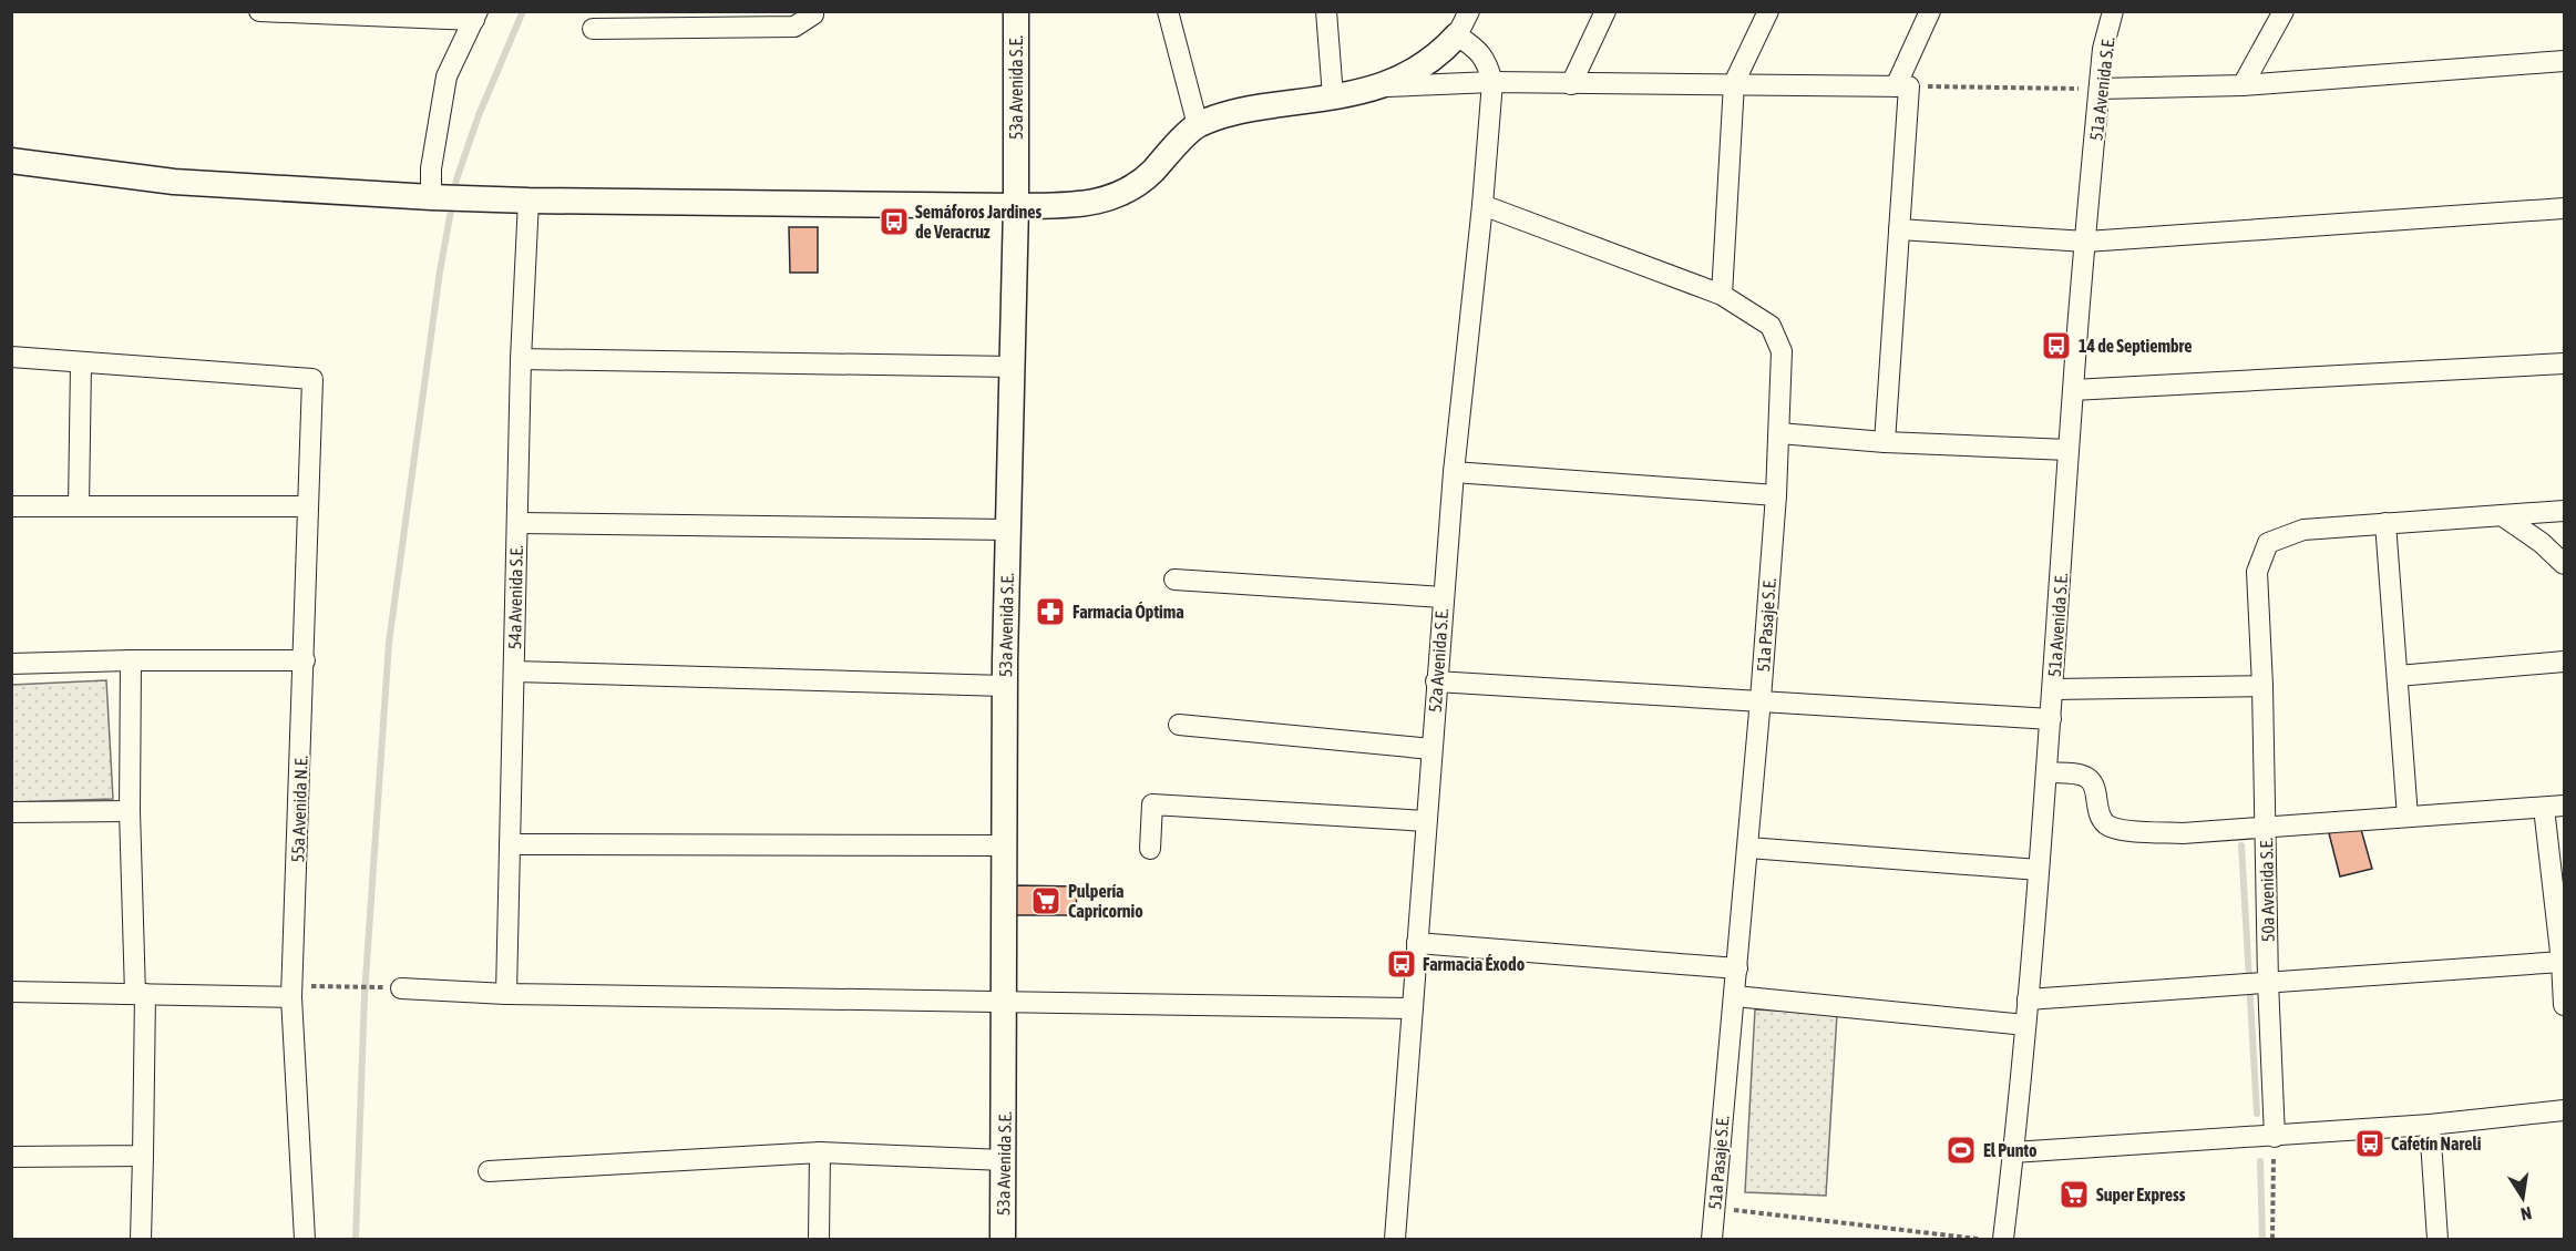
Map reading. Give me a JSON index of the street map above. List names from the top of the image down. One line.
{"streets":{"street":["53a Avenida S.E.","51a Avenida S.E.","54a Avenida S.E.","51a Pasaje S.E.","52a Avenida S.E.","55a Avenida N.E.","50a Avenida S.E."]},"crossings":[["51a Pasaje S.E.","52a Avenida S.E."]],"places":{"bus stop":["Semáforos Jardines de Veracruz","14 de Septiembre","Farmacia Éxodo","Cafetín Nareli"],"pharmacy":["Farmacia Óptima"],"supermarket":["Pulpería Capricornio","Super Express"],"sports":["El Punto"]},"north":"bottom"}
